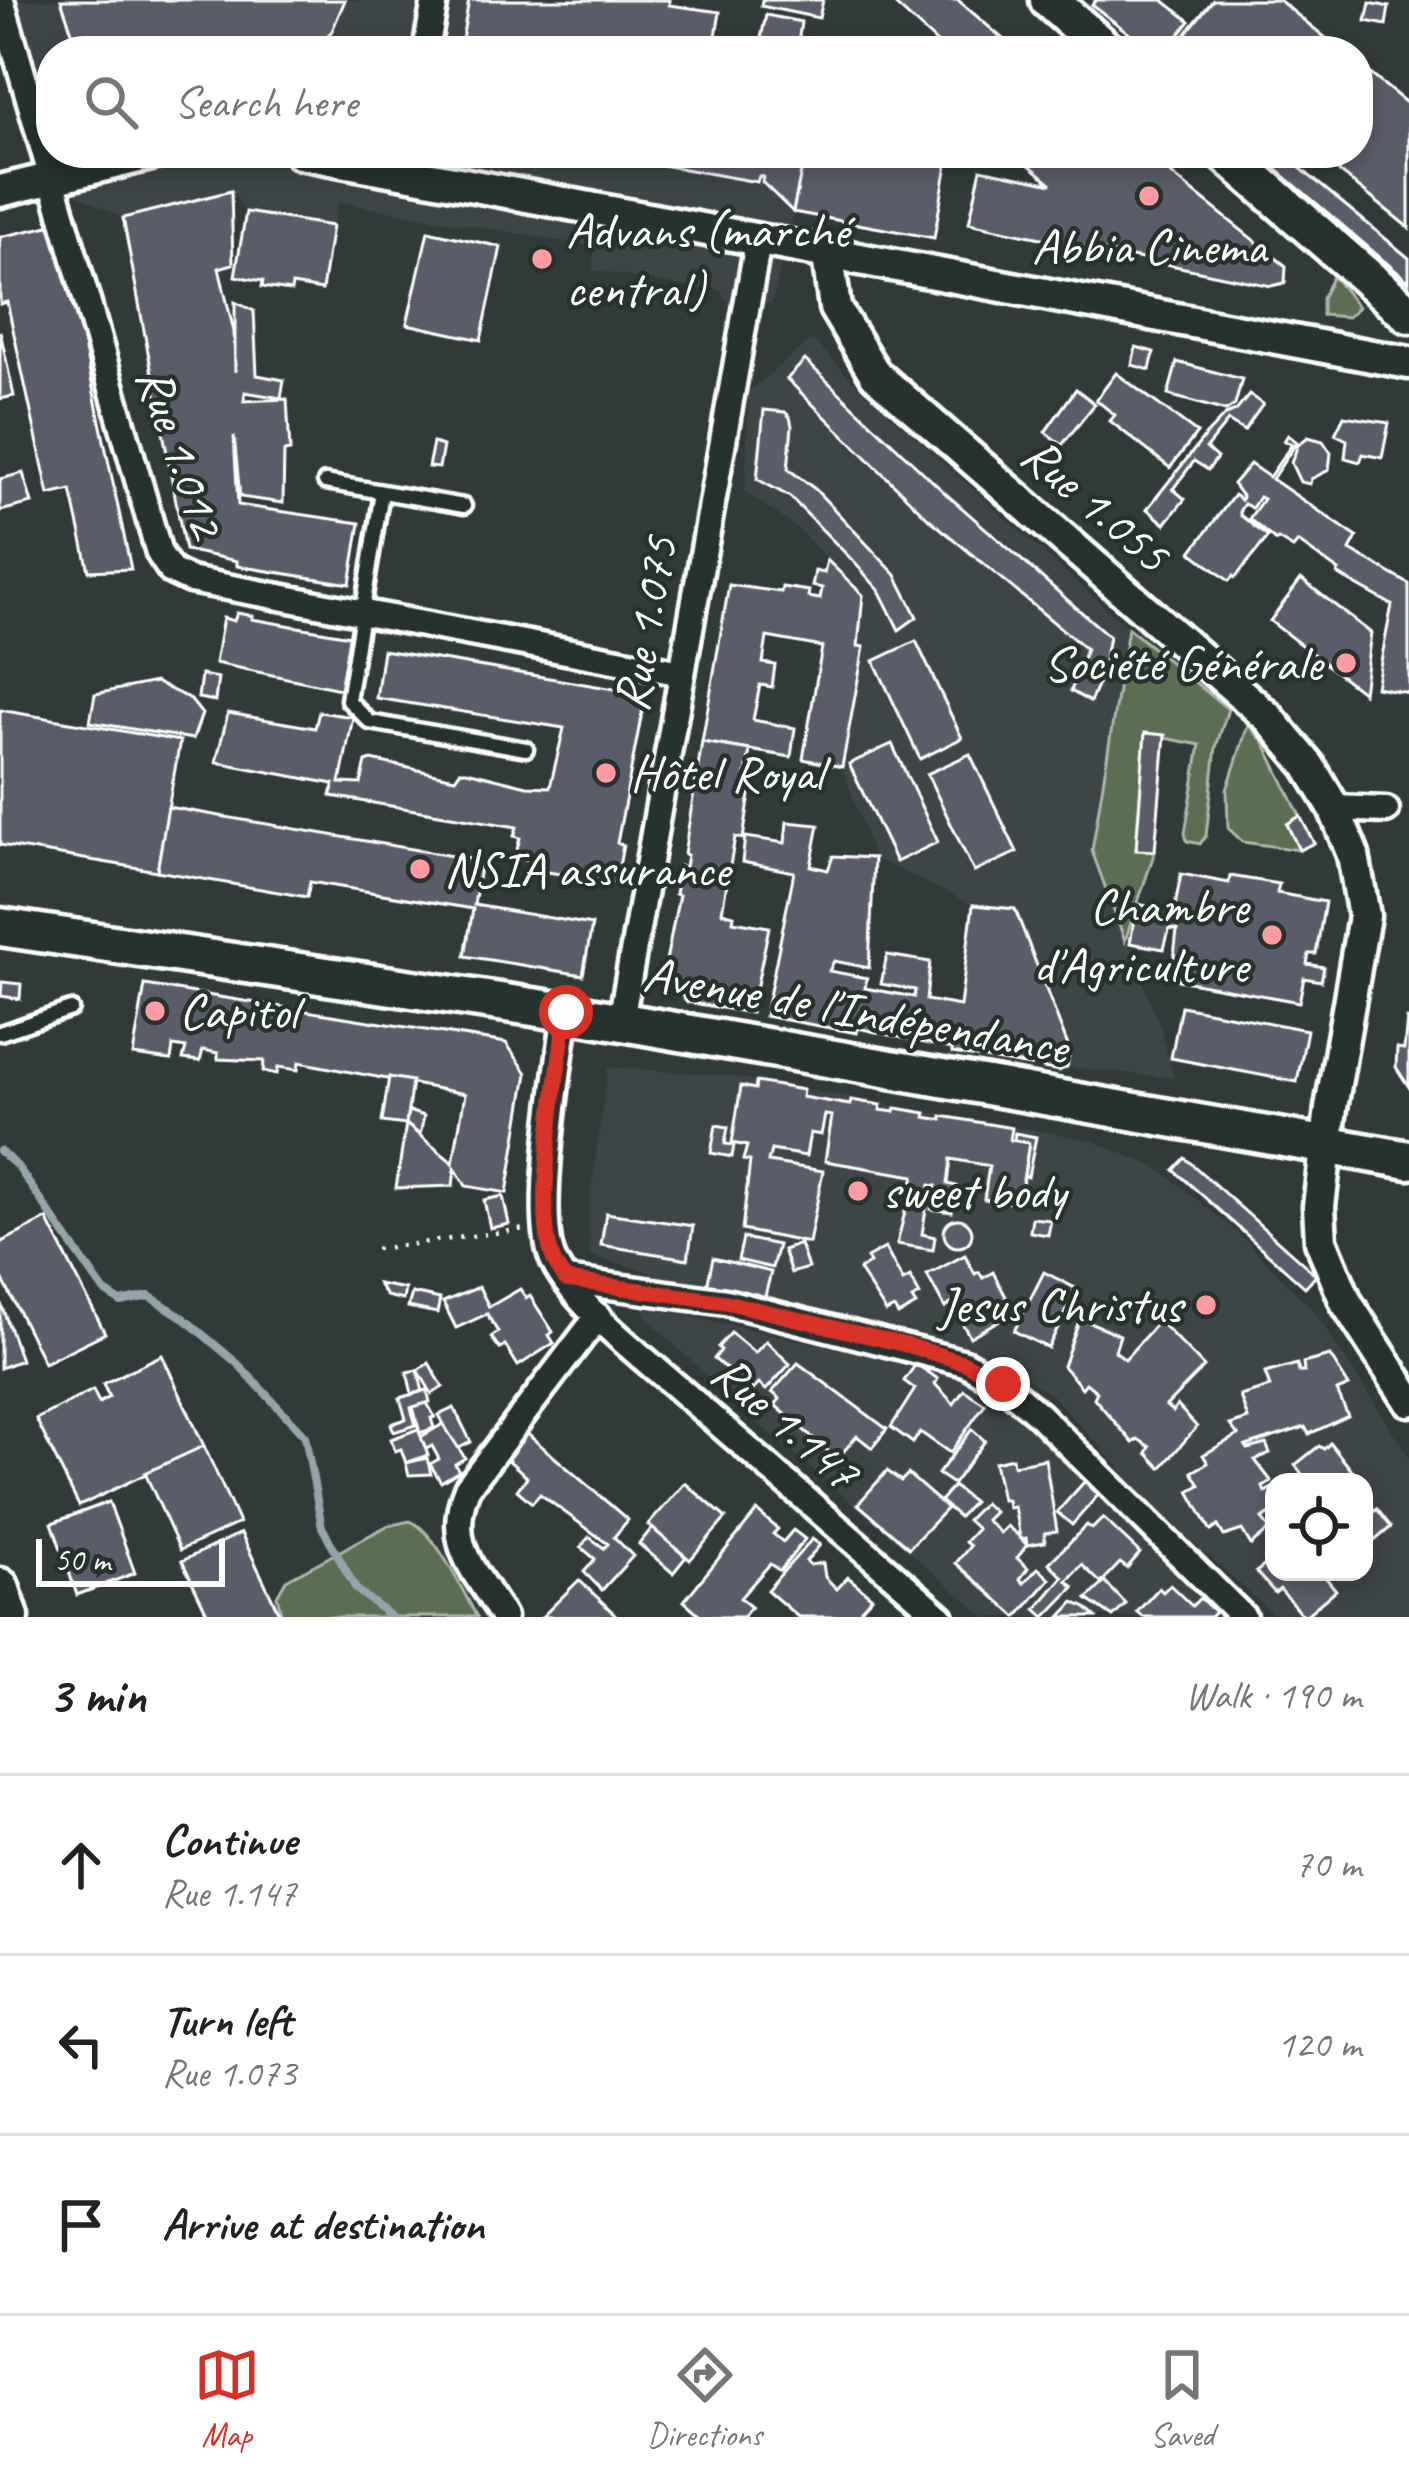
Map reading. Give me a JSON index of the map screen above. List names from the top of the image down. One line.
{"streets":{"main road":["Avenue de l'Indépendance"],"street":["Rue 1.012","Rue 1.055","Rue 1.075","Rue 1.147"]},"crossings":[["Rue 1.012","Rue 1.075"],["Rue 1.055","Avenue de l'Indépendance"],["Rue 1.075","Avenue de l'Indépendance"],["Avenue de l'Indépendance","Rue 1.147"]],"places":["Abbia Cinema","Advans (marché central)","Société Générale","Hôtel Royal","NSIA assurance","Chambre d'Agriculture","Capitol","sweet body","Jesus Christus"],"scale_bar":"50 m","page":{"search":"Search here","scale":"50 m","heading":["3 min","Walk · 190 m"],"list":[["Continue","Rue 1.147","70 m"],["Turn left","Rue 1.073","120 m"],"Arrive at destination"],"nav":["Map","Directions","Saved"]}}
